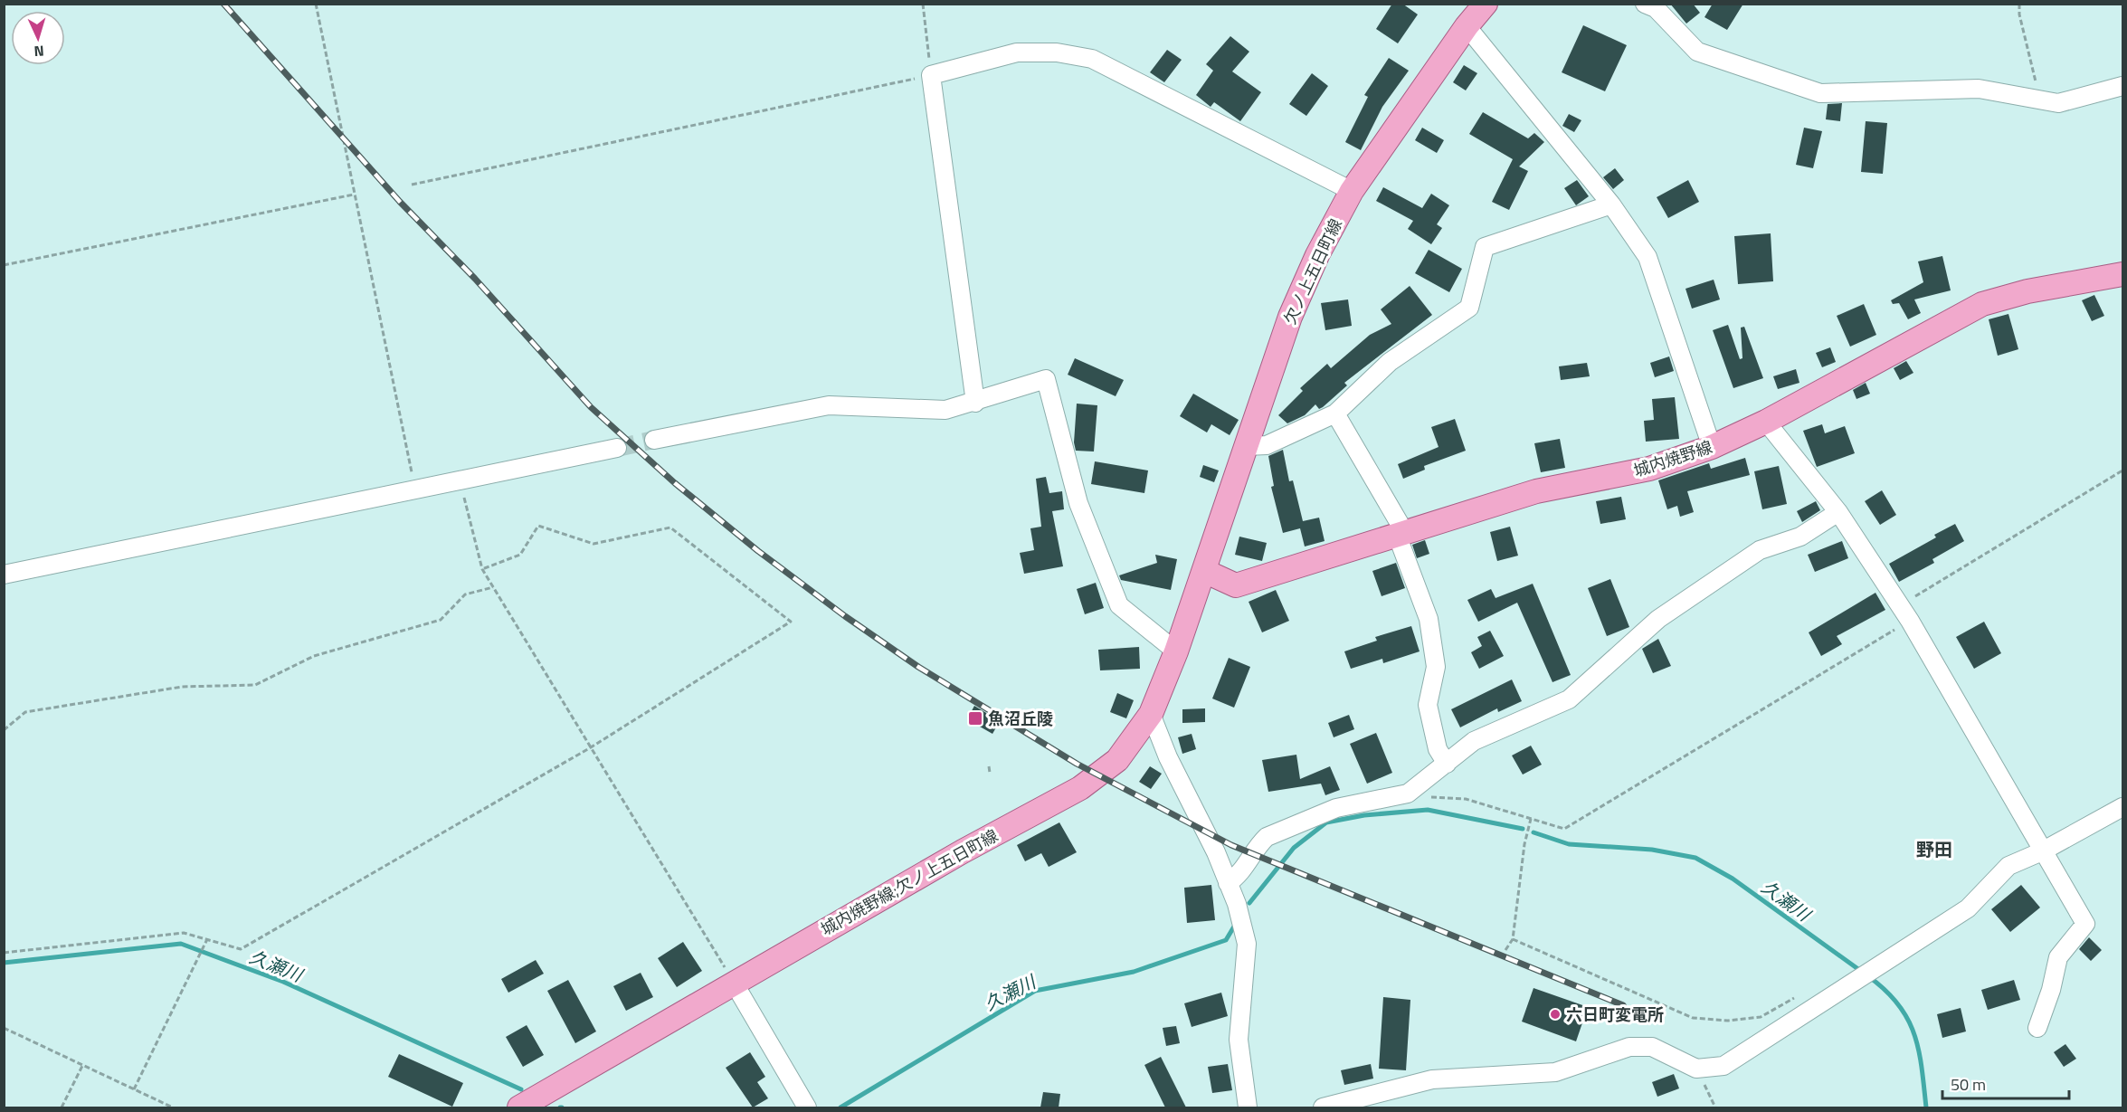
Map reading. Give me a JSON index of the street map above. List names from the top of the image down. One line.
{"streets":{"main road":["欠ノ上五日町線","城内焼野線","城内焼野線;欠ノ上五日町線"]},"crossings":[["欠ノ上五日町線","城内焼野線"],["欠ノ上五日町線","城内焼野線;欠ノ上五日町線"],["城内焼野線","城内焼野線;欠ノ上五日町線"]],"districts":["野田"],"water":["久瀬川"],"places":{"transit":["魚沼丘陵"],"other":["六日町変電所"]},"scale_bar":"50 m","north":"bottom"}
